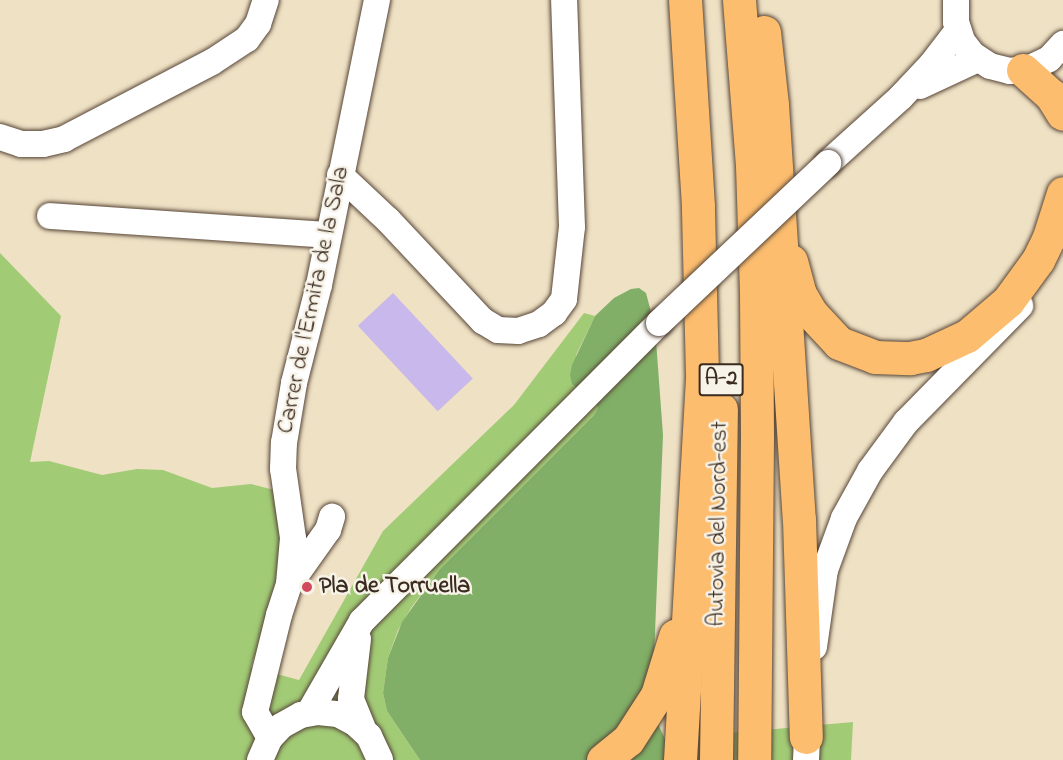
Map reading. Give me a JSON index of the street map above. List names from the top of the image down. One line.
{"streets":{"highway":["A-2","Autovia del Nord-est"],"street":["Carrer de l'Ermita de la Sala"]},"places":["Pla de Torruella"]}
